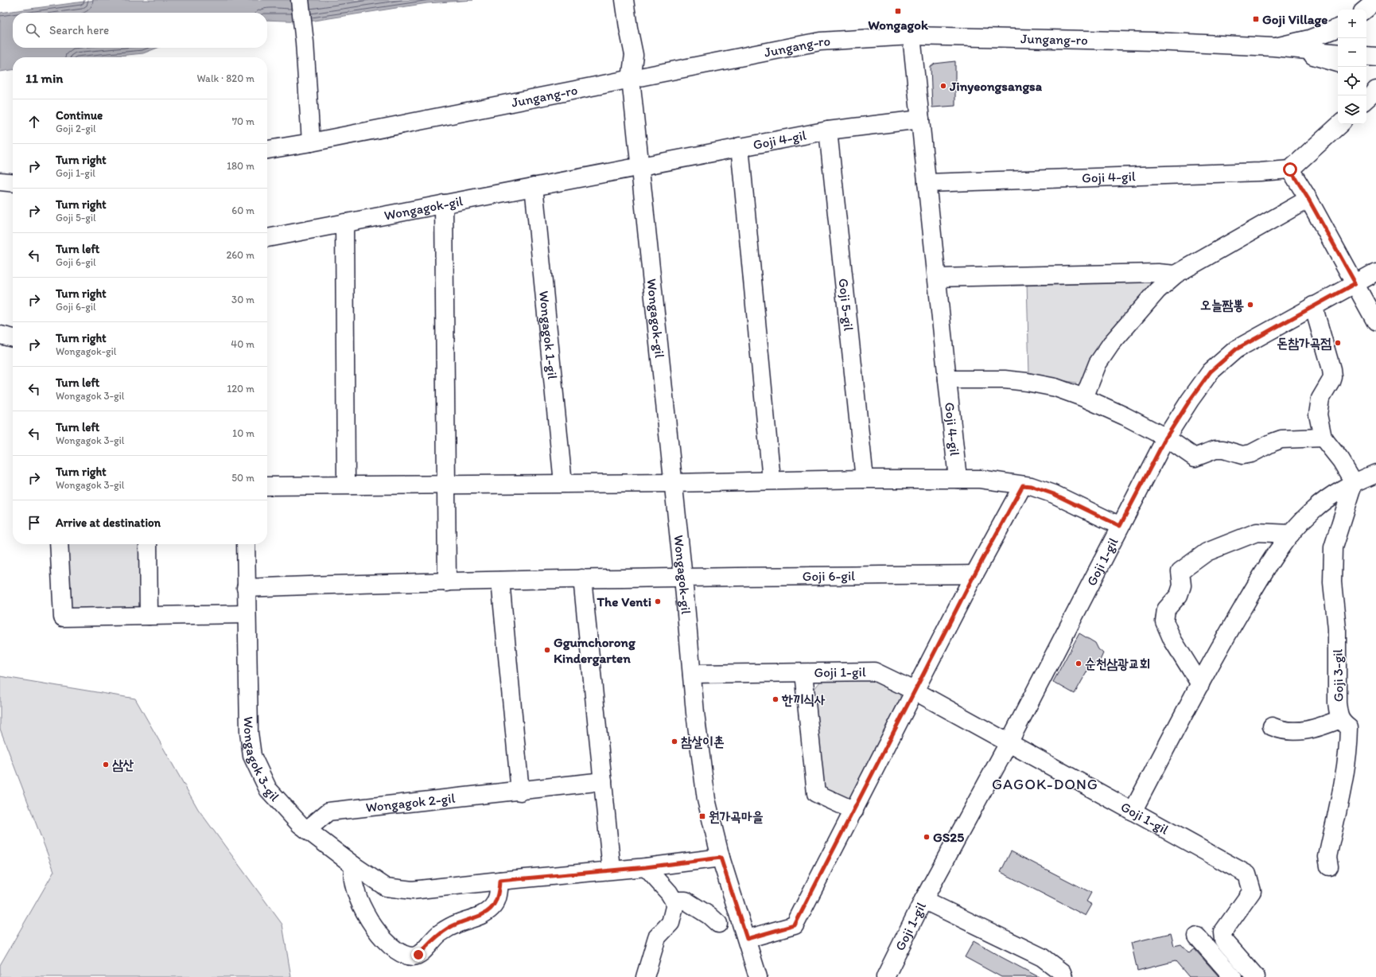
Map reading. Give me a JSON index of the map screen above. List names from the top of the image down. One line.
{"streets":{"street":["Jungang-ro","Goji 4-gil","Wongagok-gil","Goji 5-gil","Wongagok 1-gil","Goji 1-gil","Goji 6-gil","Goji 3-gil","Wongagok 3-gil","Wongagok 2-gil"]},"crossings":[["Jungang-ro","Goji 4-gil"],["Jungang-ro","Wongagok-gil"],["Goji 4-gil","Wongagok-gil"],["Goji 4-gil","Goji 5-gil"],["Wongagok-gil","Wongagok 1-gil"],["Wongagok-gil","Goji 1-gil"],["Wongagok-gil","Goji 6-gil"],["Wongagok-gil","Wongagok 3-gil"],["Wongagok 3-gil","Wongagok 2-gil"]],"districts":["GAGOK-DONG"],"places":{"transit":["Wongagok","Goji Village","원가곡마을"],"other":["Jinyeongsangsa","오늘짬뽕","돈참가곡점","The Venti","Ggumchorong Kindergarten","순천삼광교회","한끼식사","참살이촌","삼산","GS25"]},"page":{"map_buttons":["+","−"],"search":"Search here","heading":["11 min","Walk · 820 m"],"list":[["Continue","Goji 2-gil","70 m"],["Turn right","Goji 1-gil","180 m"],["Turn right","Goji 5-gil","60 m"],["Turn left","Goji 6-gil","260 m"],["Turn right","Goji 6-gil","30 m"],["Turn right","Wongagok-gil","40 m"],["Turn left","Wongagok 3-gil","120 m"],["Turn left","Wongagok 3-gil","10 m"],["Turn right","Wongagok 3-gil","50 m"],"Arrive at destination"]}}
